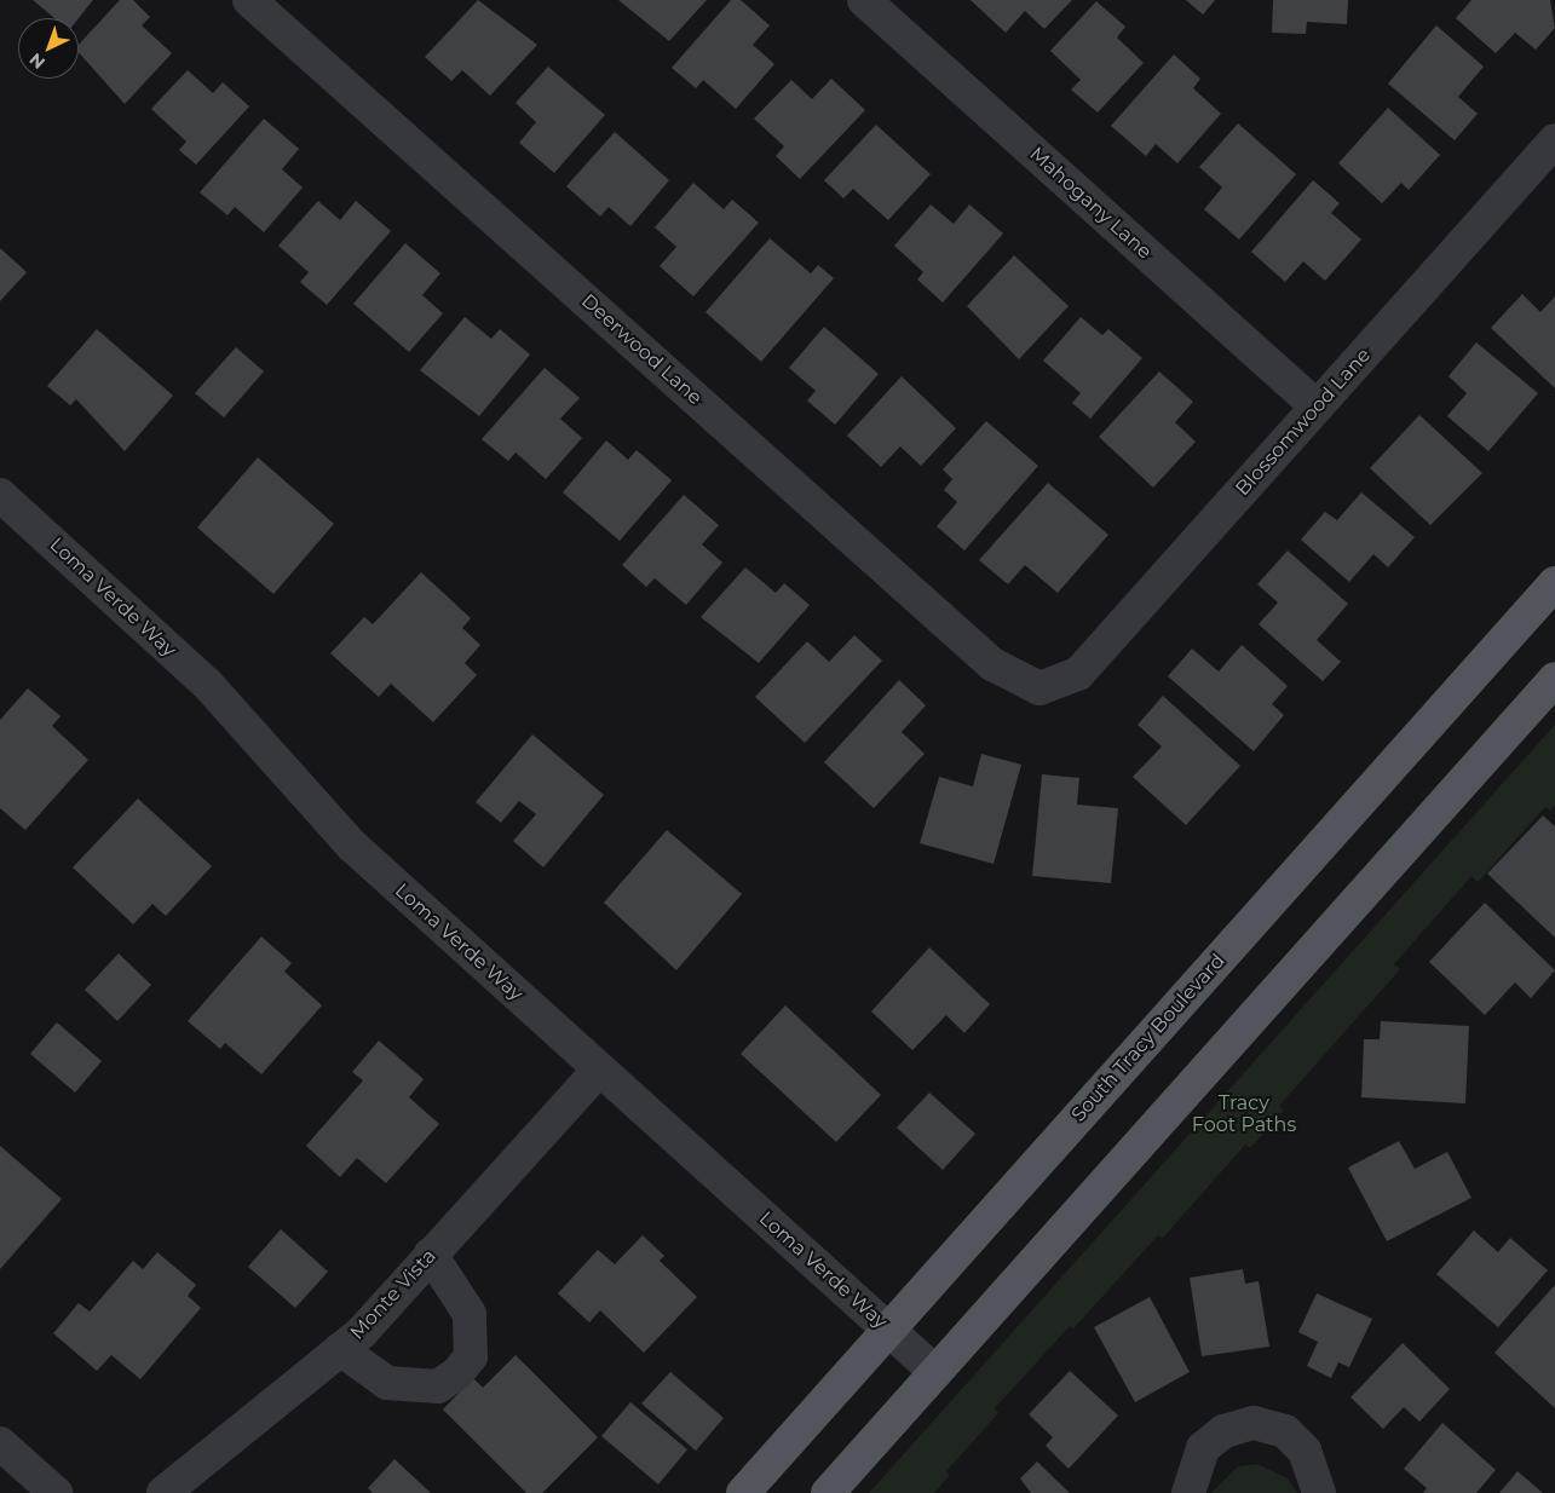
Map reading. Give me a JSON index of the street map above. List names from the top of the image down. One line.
{"streets":{"main road":["South Tracy Boulevard"],"street":["Mahogany Lane","Deerwood Lane","Blossomwood Lane","Loma Verde Way","Monte Vista"]},"crossings":[["Mahogany Lane","Blossomwood Lane"],["Deerwood Lane","Blossomwood Lane"],["Loma Verde Way","South Tracy Boulevard"],["Loma Verde Way","Monte Vista"]],"parks":["Tracy Foot Paths"],"north":"bottom left"}
